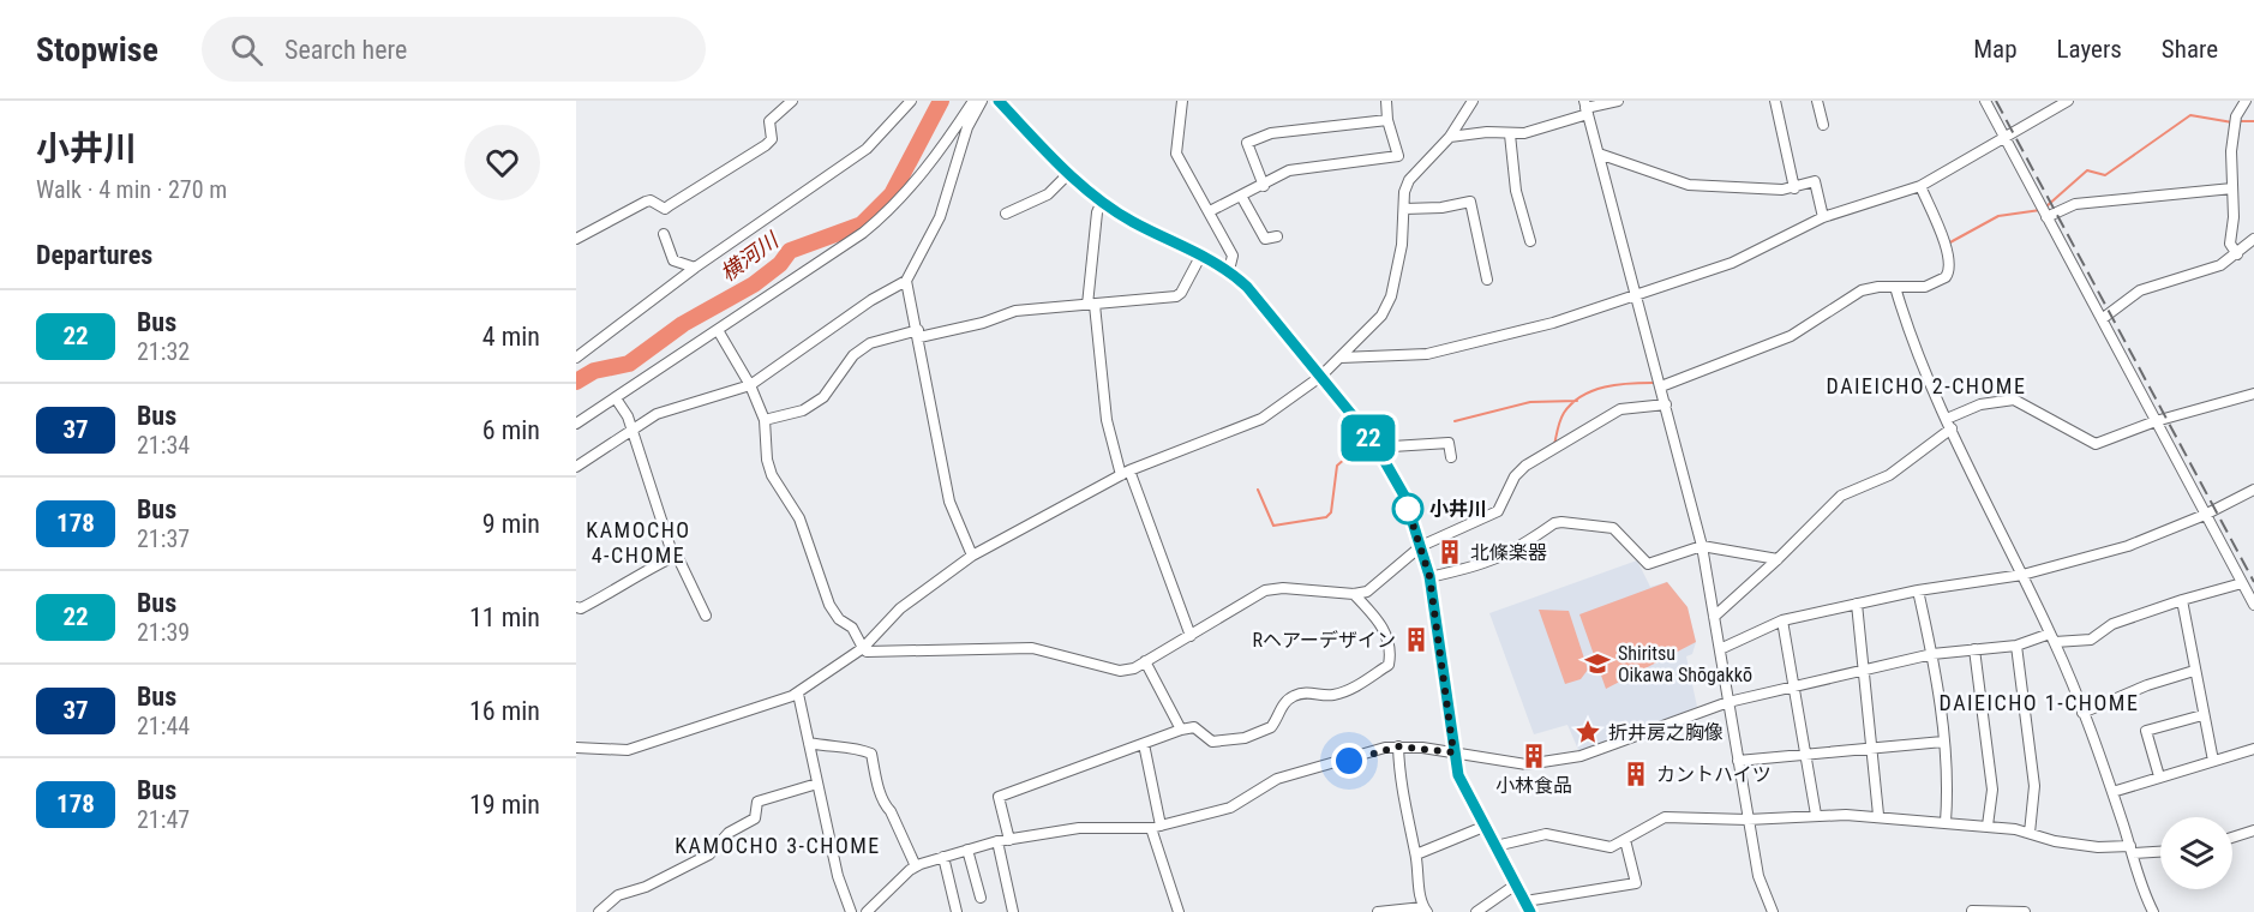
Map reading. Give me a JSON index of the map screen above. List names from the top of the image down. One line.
{"districts":["DAIEICHO 2-CHOME","KAMOCHO 4-CHOME","DAIEICHO 1-CHOME","KAMOCHO 3-CHOME"],"water":["横河川"],"places":{"other":["小井川"],"building":["北條楽器","Rヘアーデザイン","小林食品","カントハイツ"],"school or university":["Shiritsu Oikawa Shōgakkō"],"place":["折井房之胸像"]},"lines":["bus line 22"],"page":{"header":"Stopwise","search":"Search here","nav":["Map","Layers","Share"],"heading":[["小井川","Walk · 4 min · 270 m"],"Departures"],"on_map":"22","list":[{"mark":"22","name":"Bus","note":"21:32","value":"4 min"},{"mark":"37","name":"Bus","note":"21:34","value":"6 min"},{"mark":"178","name":"Bus","note":"21:37","value":"9 min"},{"mark":"22","name":"Bus","note":"21:39","value":"11 min"},{"mark":"37","name":"Bus","note":"21:44","value":"16 min"},{"mark":"178","name":"Bus","note":"21:47","value":"19 min"}]}}
